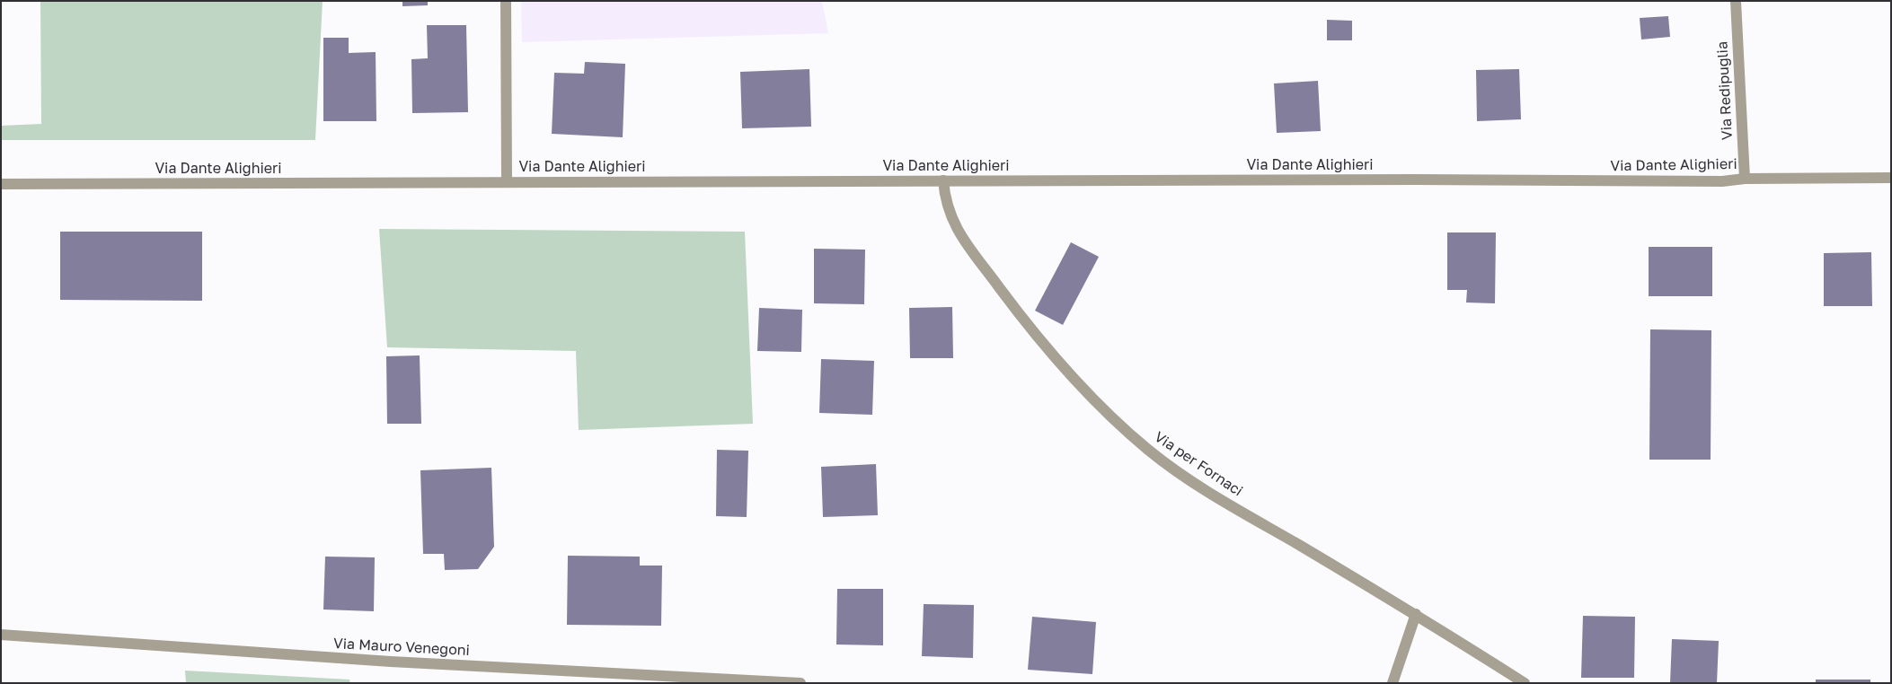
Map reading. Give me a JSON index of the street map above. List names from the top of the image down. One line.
{"streets":{"street":["Via Redipuglia","Via Dante Alighieri","Via per Fornaci","Via Mauro Venegoni"]},"crossings":[["Via Redipuglia","Via Dante Alighieri"],["Via Dante Alighieri","Via per Fornaci"]]}
